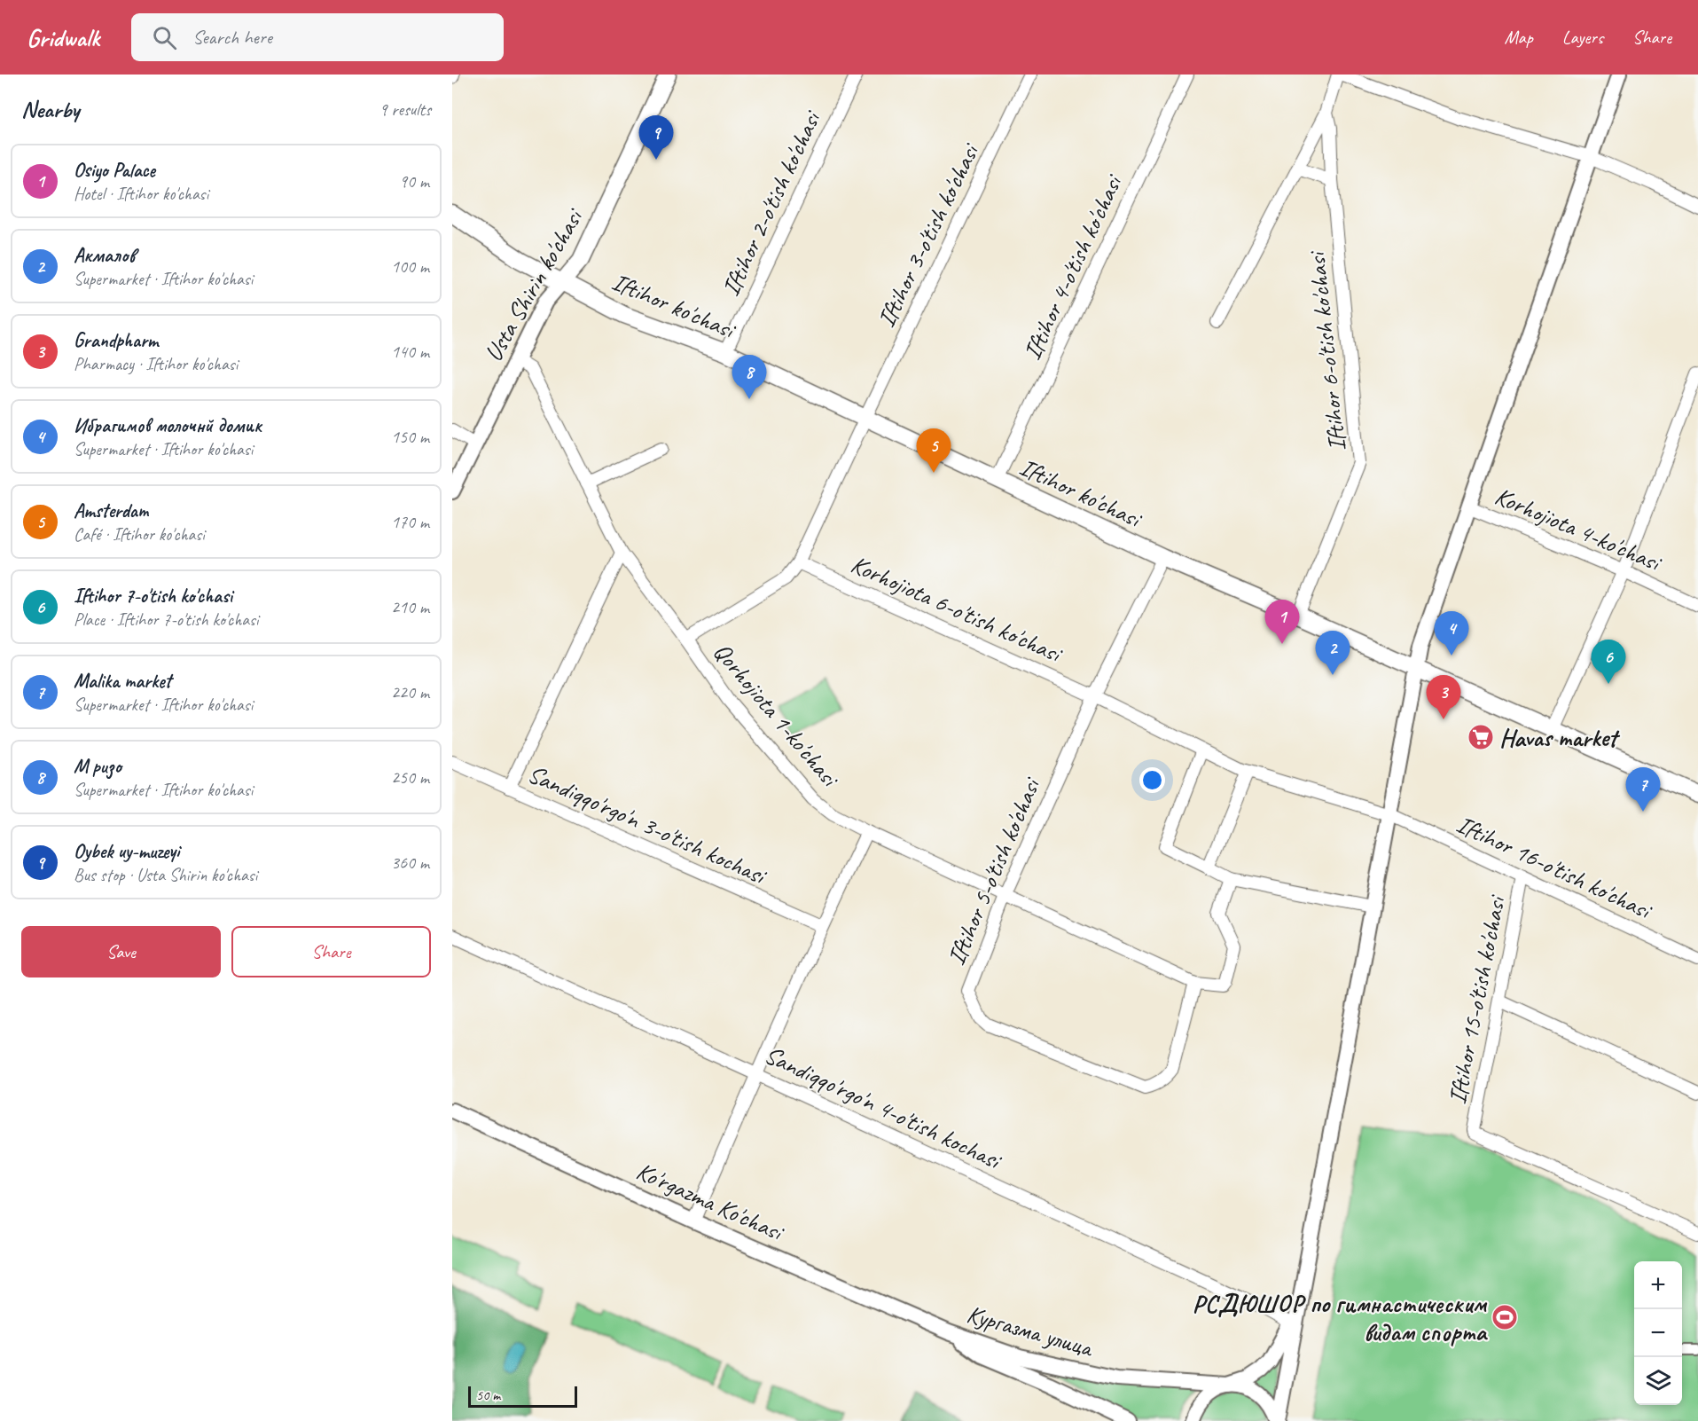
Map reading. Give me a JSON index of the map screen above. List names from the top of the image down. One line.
{"streets":{"main road":["Usta Shirin ko'chasi","Iftihor ko'chasi"],"street":["Iftihor 2-o'tish ko'chasi","Iftihor 3-o'tish ko'chasi","Iftihor 4-o'tish ko'chasi","Iftihor 6-o'tish ko'chasi","Korhojiota 4-ko'chasi","Korhojiota 6-o'tish ko'chasi","Qorhojiota 1-ko'chasi","Sandiqqo'rgo'n 3-o'tish kochasi","Iftihor 16-o'tish ko'chasi","Iftihor 5-o'tish ko'chasi","Iftihor 15-o'tish ko'chasi","Sandiqqo'rgo'n 4-o'tish kochasi","Ko'rgazma Ko'chasi","Кургазма улица"]},"crossings":[["Iftihor 2-o'tish ko'chasi","Iftihor ko'chasi"],["Iftihor 3-o'tish ko'chasi","Iftihor ko'chasi"],["Iftihor 4-o'tish ko'chasi","Iftihor ko'chasi"],["Usta Shirin ko'chasi","Iftihor ko'chasi"],["Usta Shirin ko'chasi","Qorhojiota 1-ko'chasi"],["Iftihor ko'chasi","Iftihor 6-o'tish ko'chasi"],["Iftihor ko'chasi","Iftihor 5-o'tish ko'chasi"],["Korhojiota 6-o'tish ko'chasi","Iftihor 16-o'tish ko'chasi"],["Korhojiota 6-o'tish ko'chasi","Iftihor 5-o'tish ko'chasi"],["Qorhojiota 1-ko'chasi","Iftihor 5-o'tish ko'chasi"],["Iftihor 16-o'tish ko'chasi","Iftihor 15-o'tish ko'chasi"],["Ko'rgazma Ko'chasi","Кургазма улица"]],"places":{"supermarket":["Havas market"],"sports":["РСДЮШОР по гимнастическим видам спорта"]},"scale_bar":"50 m","page":{"header":"Gridwalk","search":"Search here","nav":["Map","Layers","Share"],"heading":["Nearby","9 results"],"pins":["9","8","5","1","4","2","6","3","7"],"list":[{"mark":"1","name":"Osiyo Palace","note":"Hotel · Iftihor ko'chasi","value":"90 m"},{"mark":"2","name":"Акмалов","note":"Supermarket · Iftihor ko'chasi","value":"100 m"},{"mark":"3","name":"Grandpharm","note":"Pharmacy · Iftihor ko'chasi","value":"140 m"},{"mark":"4","name":"Ибрагимов молочнй домик","note":"Supermarket · Iftihor ko'chasi","value":"150 m"},{"mark":"5","name":"Amsterdam","note":"Café · Iftihor ko'chasi","value":"170 m"},{"mark":"6","name":"Iftihor 7-o'tish ko'chasi","note":"Place · Iftihor 7-o'tish ko'chasi","value":"210 m"},{"mark":"7","name":"Malika market","note":"Supermarket · Iftihor ko'chasi","value":"220 m"},{"mark":"8","name":"М ризо","note":"Supermarket · Iftihor ko'chasi","value":"250 m"},{"mark":"9","name":"Oybek uy-muzeyi","note":"Bus stop · Usta Shirin ko'chasi","value":"360 m"}],"buttons":["Save","Share"],"map_buttons":["+","−"],"scale":"50 m"}}
